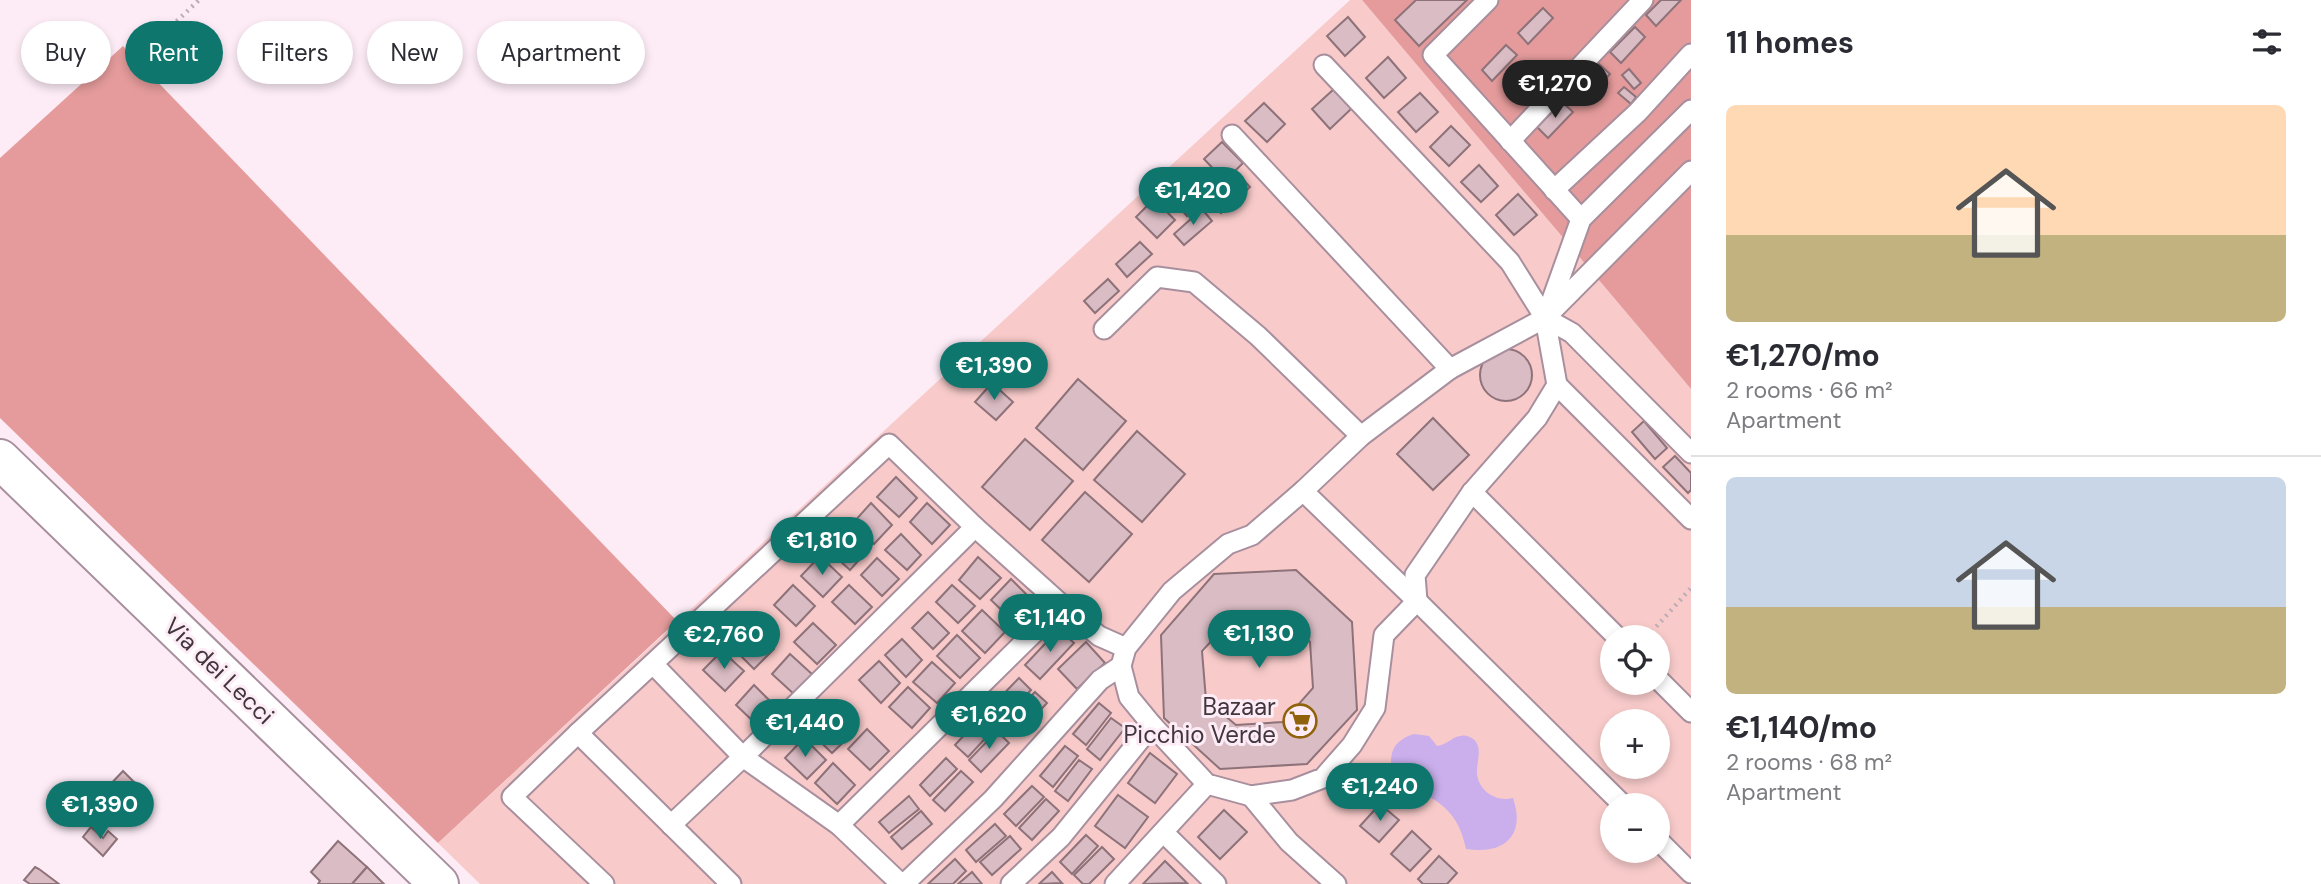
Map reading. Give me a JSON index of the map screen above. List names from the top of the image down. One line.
{"streets":{"street":["Via dei Lecci"]},"places":{"supermarket":["Bazaar Picchio Verde"]},"page":{"heading":"11 homes","chip":["Buy","Rent","Filters","New","Apartment"],"price":["€1,270","€1,420","€1,390","€1,810","€1,140","€1,130","€2,760","€1,620","€1,440","€1,240","€1,390"],"list":[{"name":"€1,270/mo","note":"2 rooms · 66 m² · Apartment"},{"name":"€1,140/mo","note":"2 rooms · 68 m² · Apartment"}],"map_buttons":["+","−"]}}
